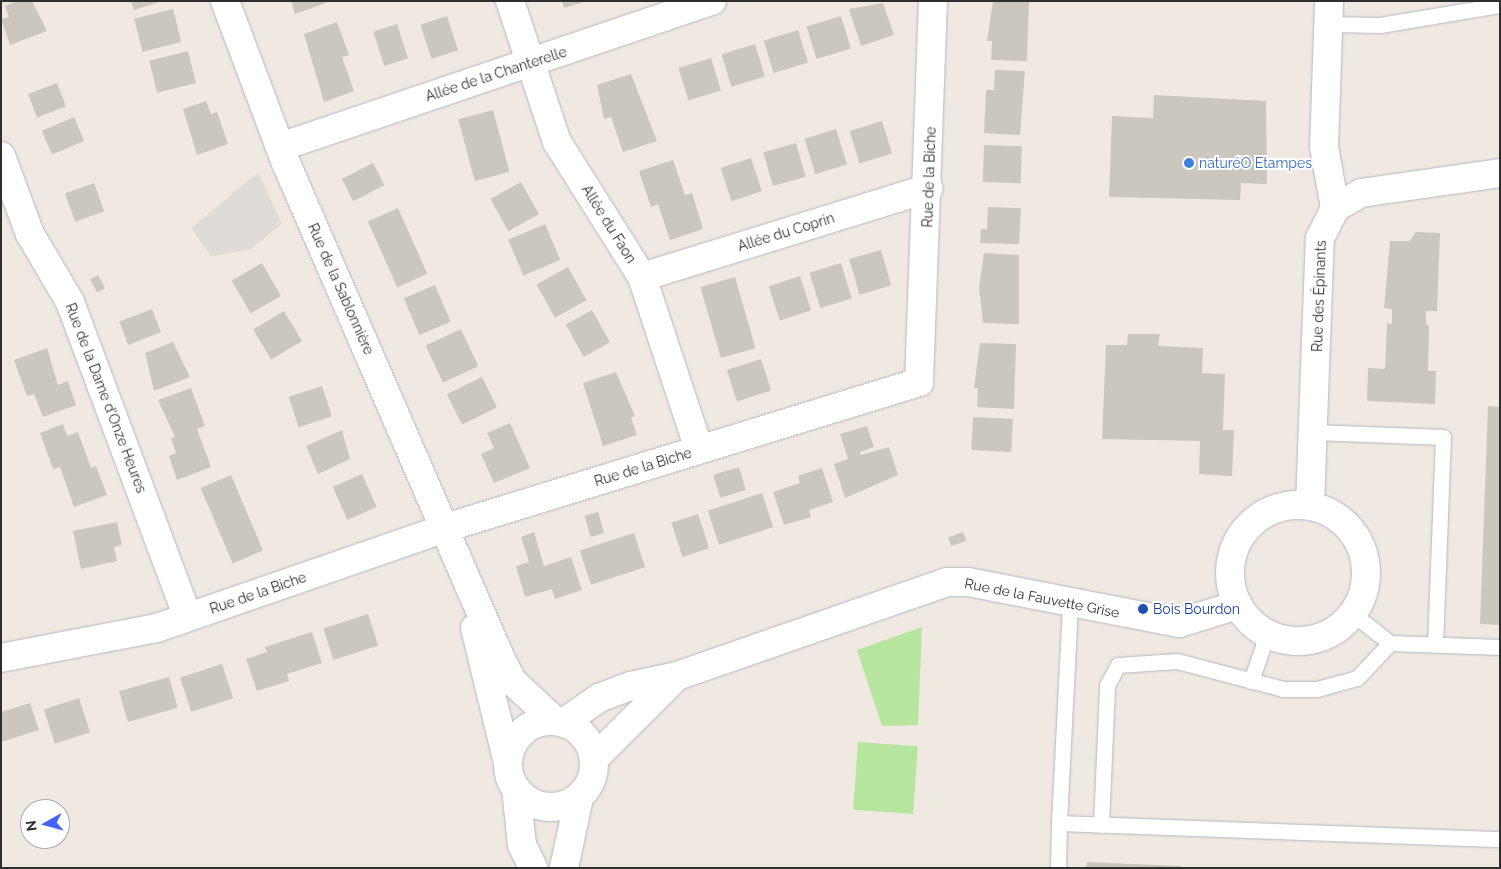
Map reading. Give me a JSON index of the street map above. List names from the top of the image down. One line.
{"streets":{"street":["Allée de la Chanterelle","Rue de la Biche","Allée du Faon","Allée du Coprin","Rue de la Sablonnière","Rue des Épinants","Rue de la Dame d'Onze Heures","Rue de la Fauvette Grise"]},"crossings":[["Allée de la Chanterelle","Allée du Faon"],["Allée de la Chanterelle","Rue de la Sablonnière"],["Rue de la Biche","Allée du Faon"],["Rue de la Biche","Allée du Coprin"],["Rue de la Biche","Rue de la Sablonnière"],["Rue de la Biche","Rue de la Dame d'Onze Heures"],["Allée du Faon","Allée du Coprin"],["Rue des Épinants","Rue de la Fauvette Grise"]],"places":["naturéO Etampes","Bois Bourdon"],"north":"left"}
